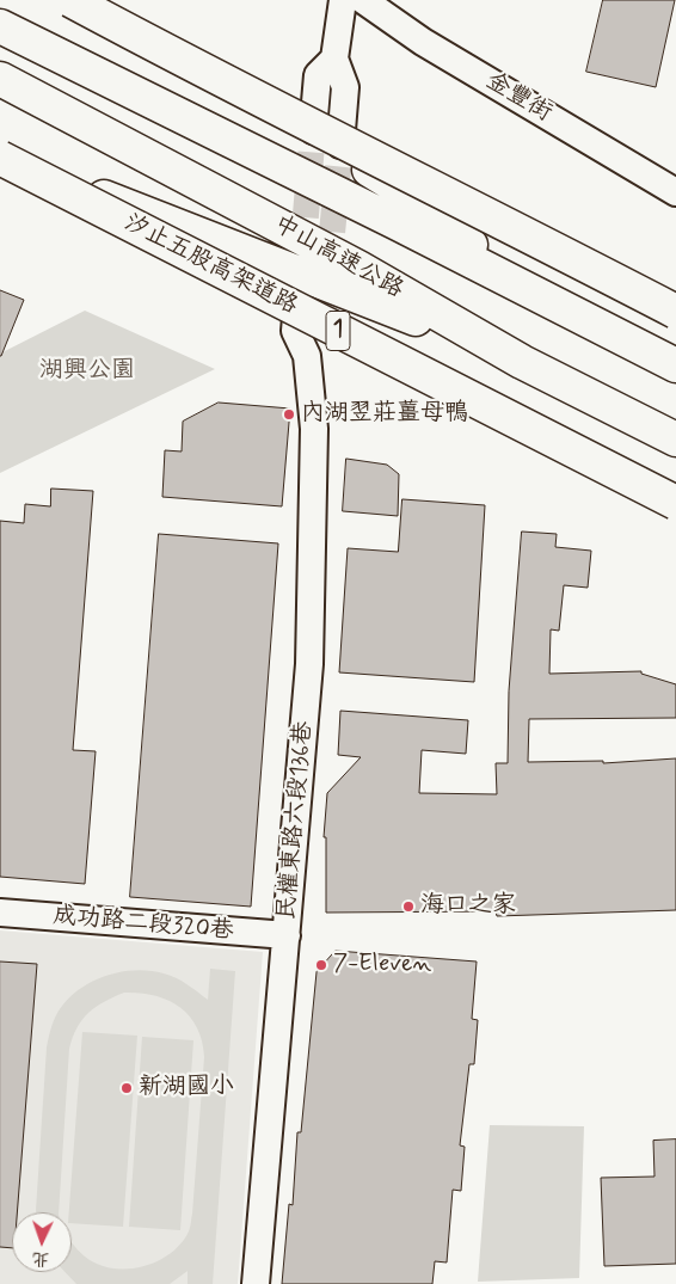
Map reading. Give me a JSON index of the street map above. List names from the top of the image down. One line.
{"streets":{"highway":["中山高速公路","汐止五股高架道路","1"],"street":["金豐街","民權東路六段136巷","成功路二段320巷"]},"crossings":[["民權東路六段136巷","成功路二段320巷"]],"parks":["湖興公園"],"places":["內湖翌莊薑母鴨","海口之家","7-Eleven","新湖國小"],"north":"bottom"}
